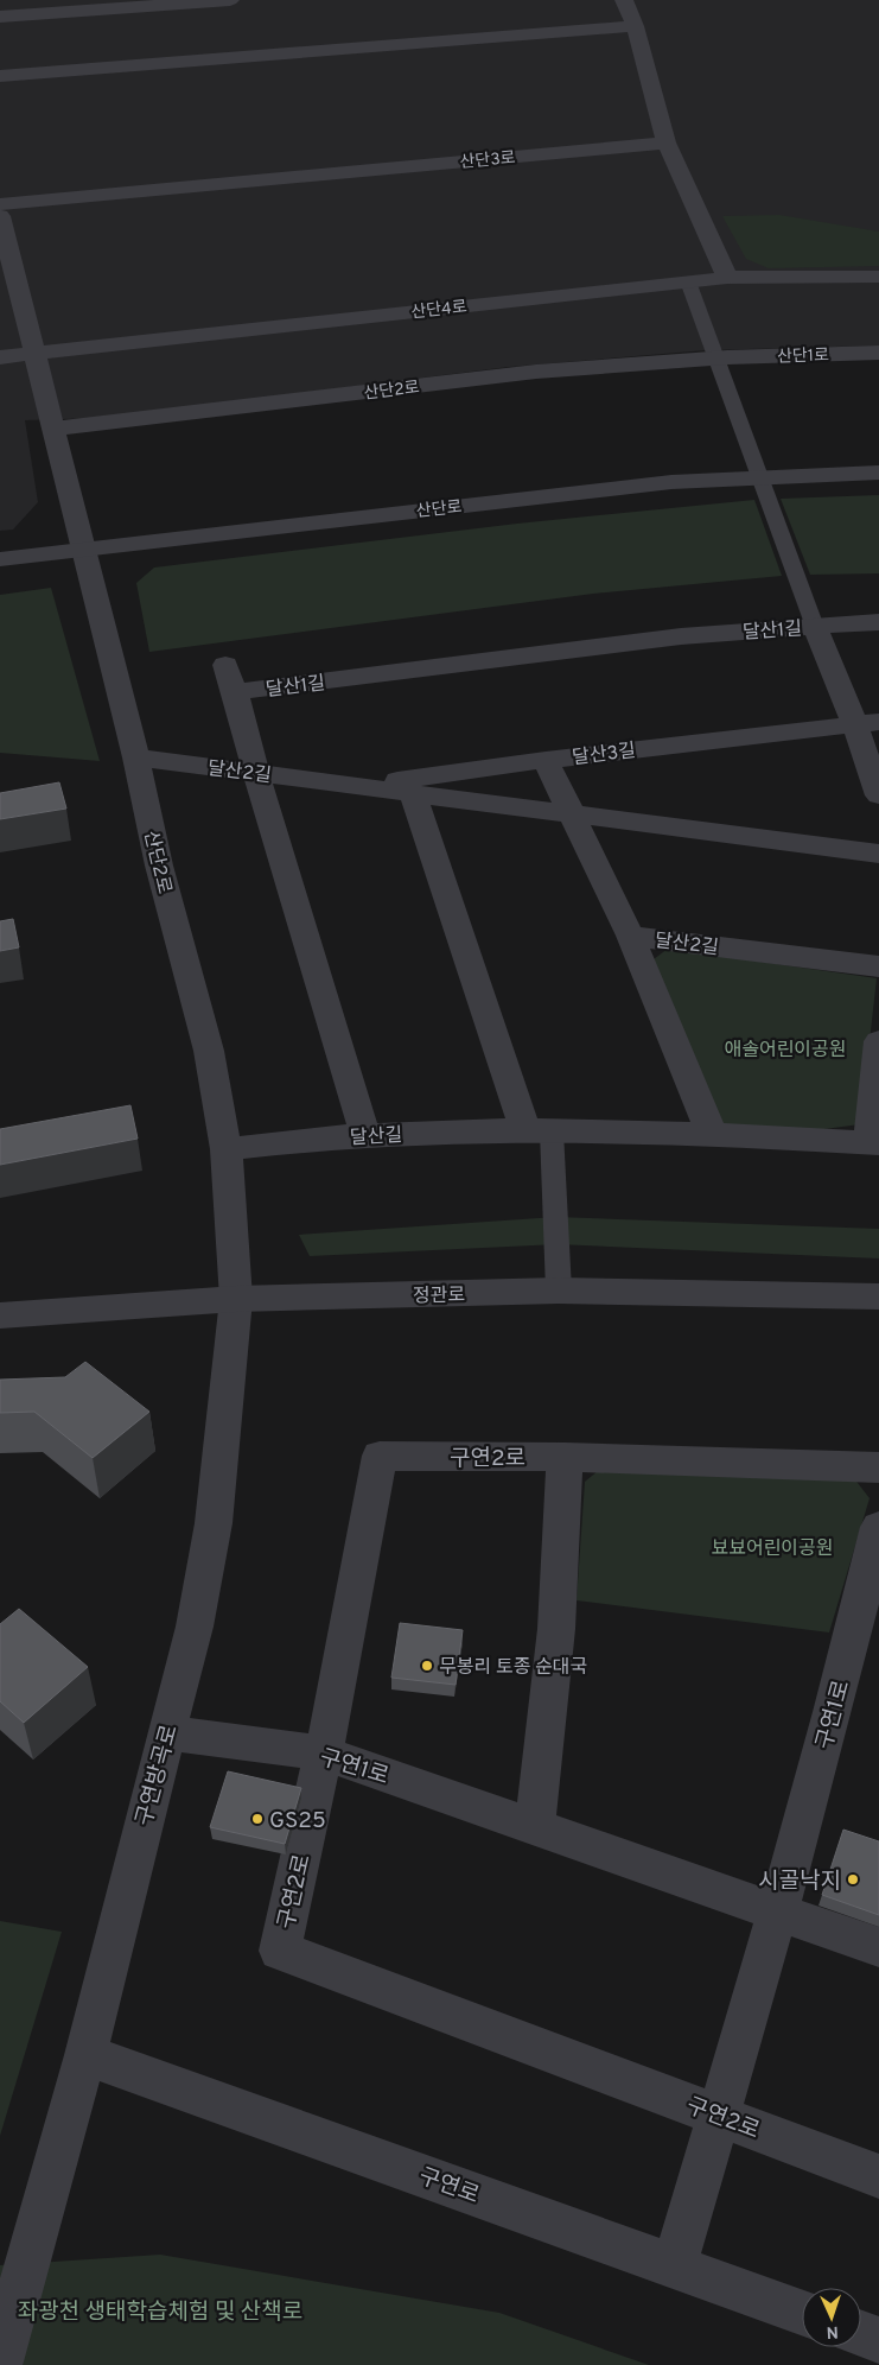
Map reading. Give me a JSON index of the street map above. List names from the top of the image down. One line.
{"streets":{"street":["산단3로","산단4로","산단1로","산단2로","산단로","달산1길","달산3길","달산2길","달산길","정관로","구연2로","구연1로","구연방곡로","구연로"]},"crossings":[["산단4로","산단2로"],["산단1로","산단2로"],["산단2로","산단로"],["산단2로","달산2길"],["산단2로","달산길"],["산단2로","정관로"],["산단2로","구연방곡로"],["달산1길","달산3길"],["달산3길","달산2길"],["정관로","구연방곡로"],["구연2로","구연1로"],["구연1로","구연방곡로"],["구연방곡로","구연로"]],"parks":["애솔어린이공원","뵤뵤어린이공원","좌광천 생태학습체험 및 산책로"],"places":["무봉리 토종 순대국","GS25","시골낙지"],"north":"bottom"}
